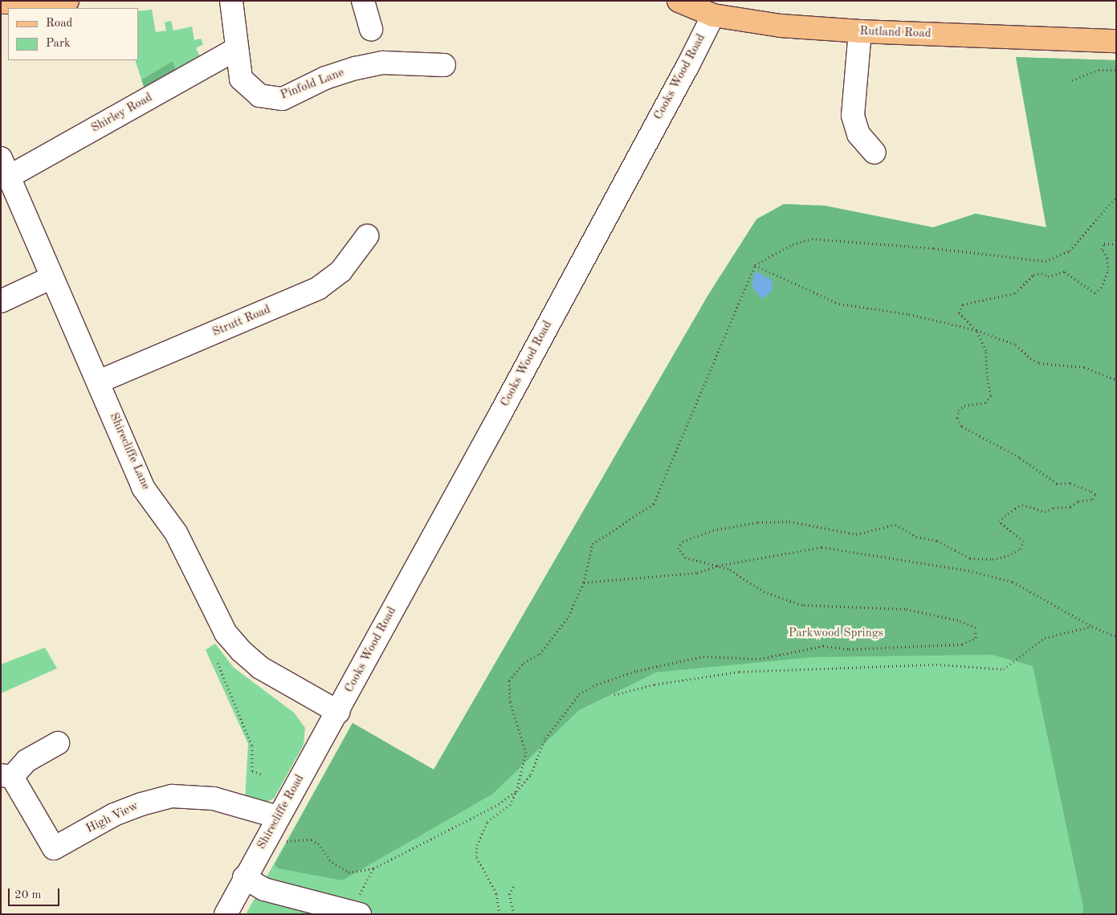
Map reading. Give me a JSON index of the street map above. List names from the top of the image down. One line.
{"streets":{"main road":["Rutland Road"],"street":["Cooks Wood Road","Pinfold Lane","Shirley Road","Strutt Road","Shirecliffe Lane","Shirecliffe Road","High View"]},"crossings":[["Rutland Road","Cooks Wood Road"],["Cooks Wood Road","Shirecliffe Lane"],["Cooks Wood Road","Shirecliffe Road"],["Pinfold Lane","Shirley Road"],["Shirley Road","Shirecliffe Lane"],["Strutt Road","Shirecliffe Lane"],["Shirecliffe Lane","Shirecliffe Road"],["Shirecliffe Road","High View"]],"parks":["Parkwood Springs"],"legend":["Road","Park"],"scale_bar":"20 m"}
